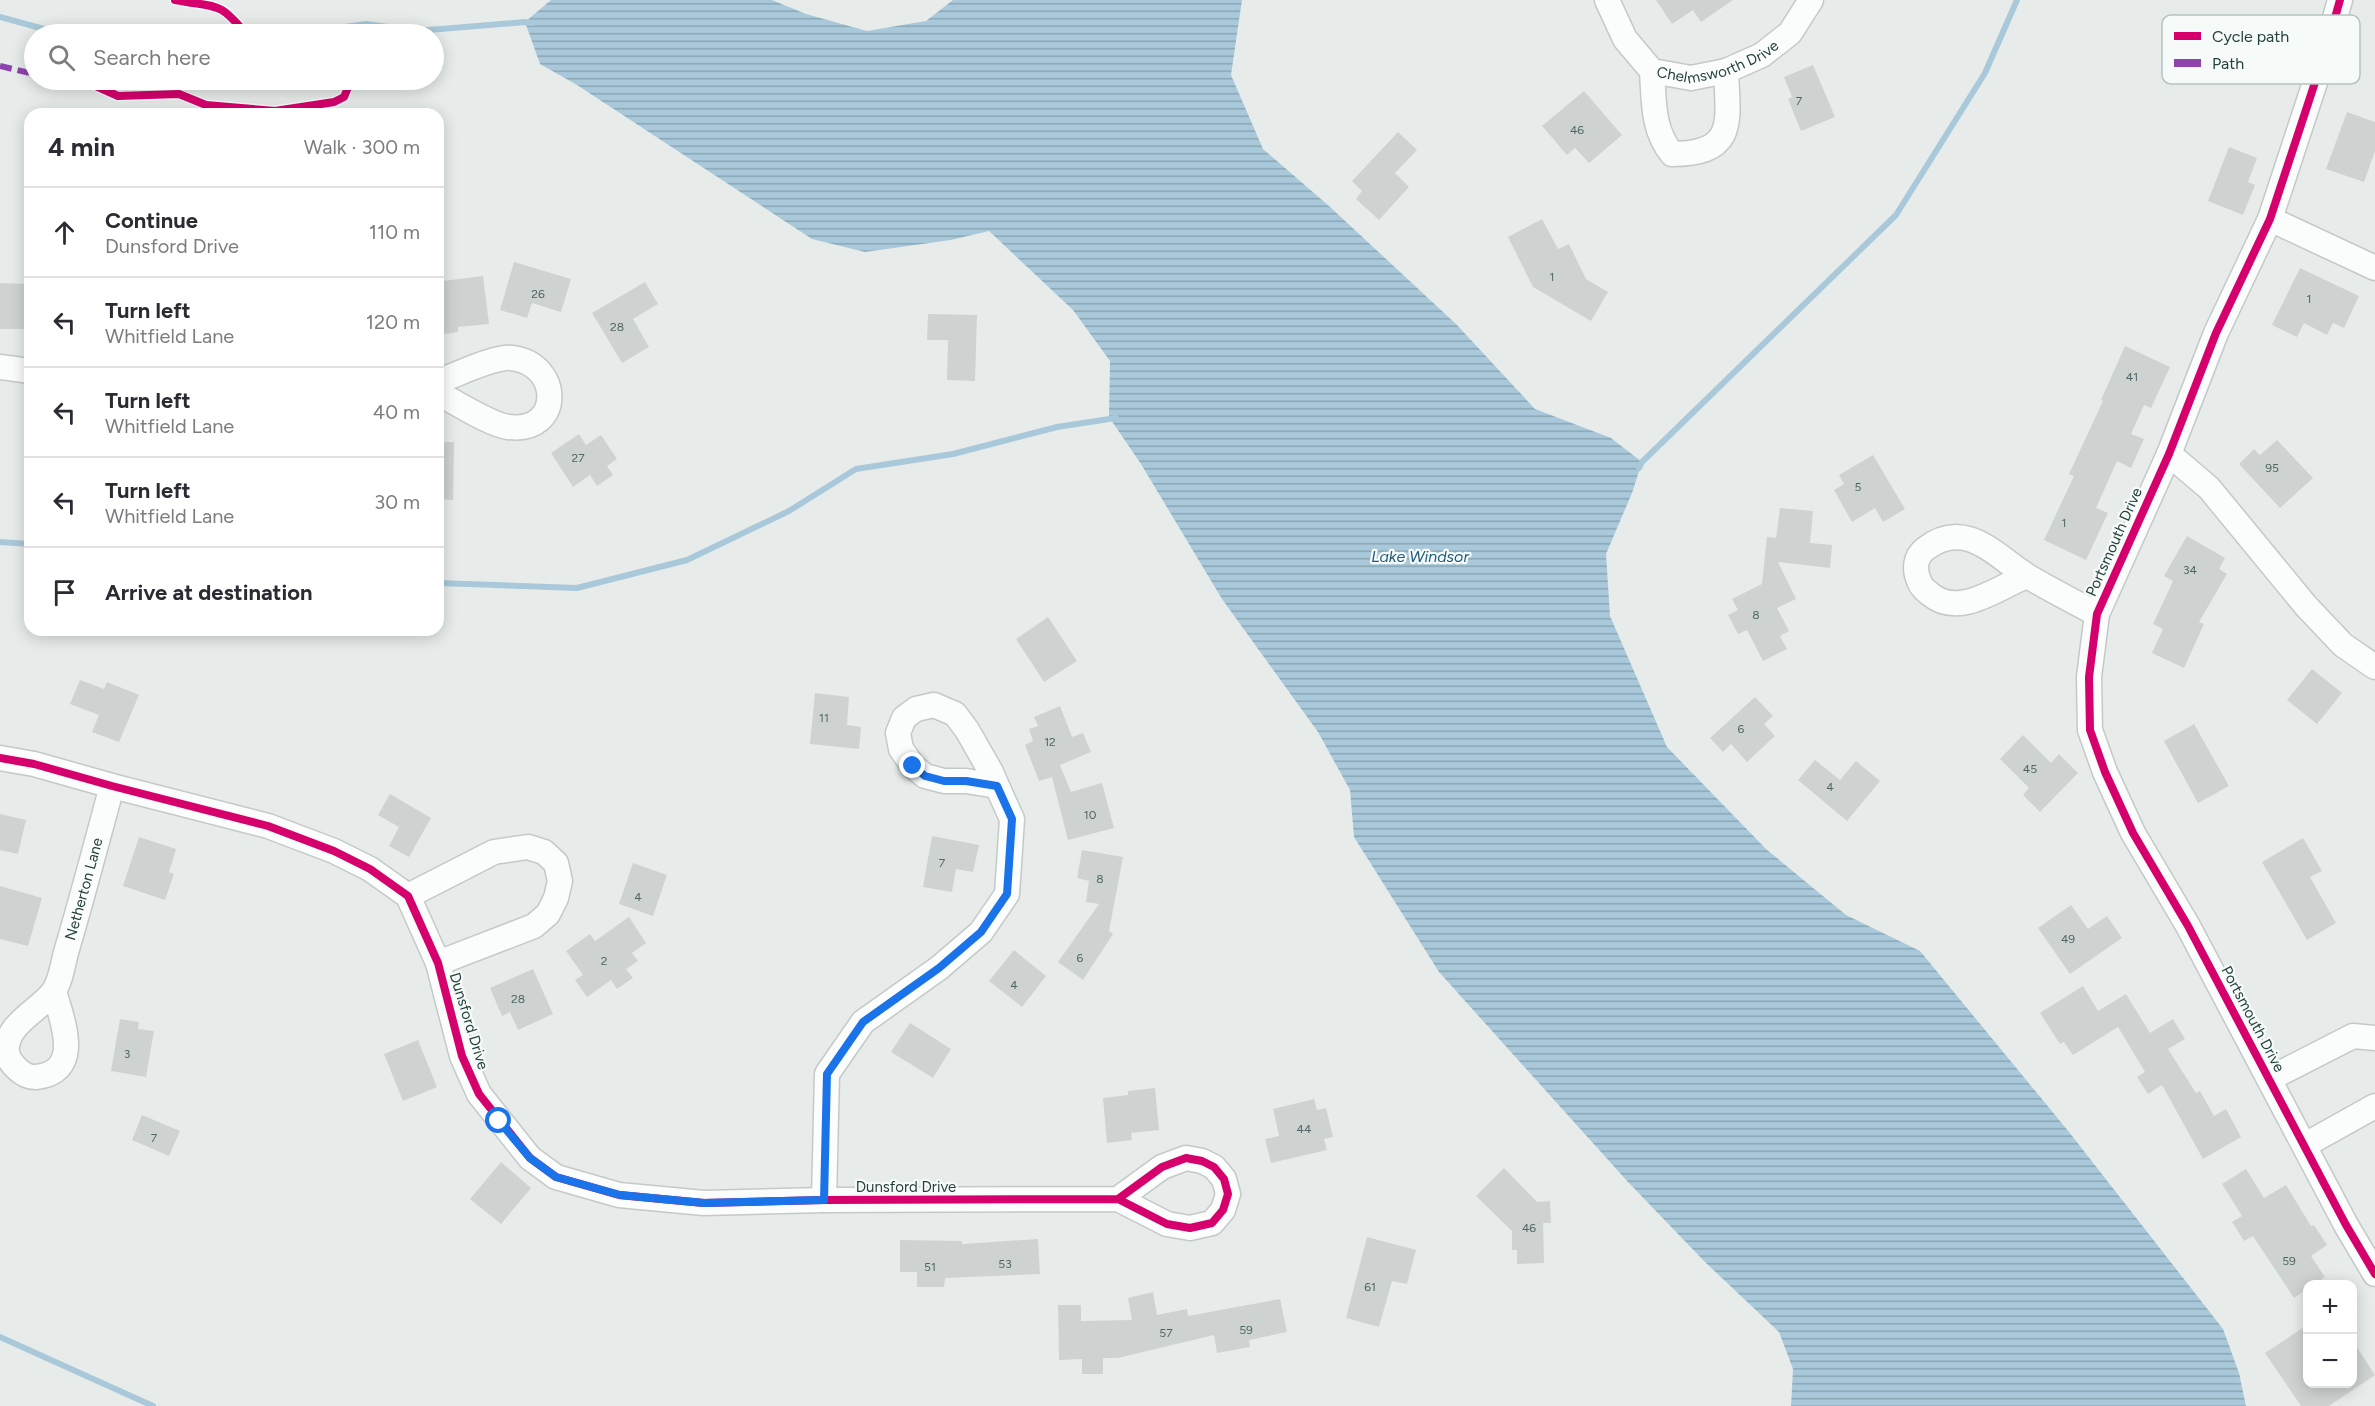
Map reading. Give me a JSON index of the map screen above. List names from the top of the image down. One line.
{"streets":{"street":["Chelmsworth Drive","Portsmouth Drive","Netherton Lane","Dunsford Drive"]},"water":["Lake Windsor"],"house_numbers":["7","46","1","26","1","28","41","27","95","5","1","34","8","11","6","12","45","4","10","7","8","4","49","6","2","4","28","3","44","7","46","59","53","51","61","59","57"],"legend":["Cycle path","Path"],"page":{"search":"Search here","heading":["4 min","Walk · 300 m"],"list":[["Continue","Dunsford Drive","110 m"],["Turn left","Whitfield Lane","120 m"],["Turn left","Whitfield Lane","40 m"],["Turn left","Whitfield Lane","30 m"],"Arrive at destination"],"map_buttons":["+","−"]}}
